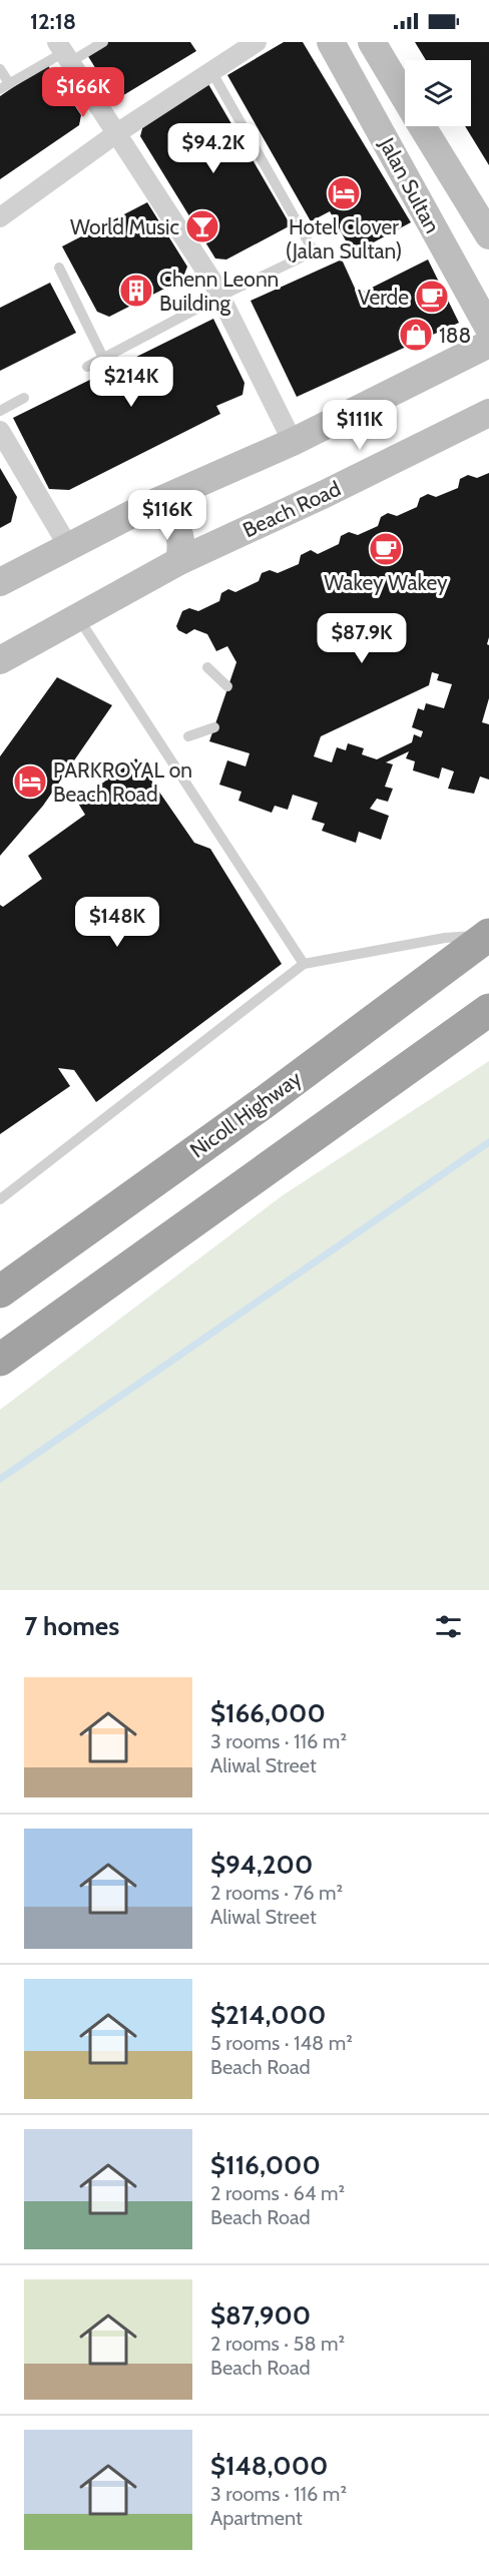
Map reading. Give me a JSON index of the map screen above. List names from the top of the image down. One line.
{"streets":{"highway":["Nicoll Highway"],"main road":["Jalan Sultan","Beach Road"]},"places":{"hotel":["Hotel Clover (Jalan Sultan)","PARKROYAL on Beach Road"],"bar":["World Music"],"building":["Chenn Leonn Building"],"cafe":["Verde","Wakey Wakey"],"shop":["188"]},"page":{"status":"12:18","price":["$166K","$94.2K","$214K","$111K","$116K","$87.9K","$148K"],"heading":"7 homes","list":[{"name":"$166,000","note":"3 rooms · 116 m² · Aliwal Street"},{"name":"$94,200","note":"2 rooms · 76 m² · Aliwal Street"},{"name":"$214,000","note":"5 rooms · 148 m² · Beach Road"},{"name":"$116,000","note":"2 rooms · 64 m² · Beach Road"},{"name":"$87,900","note":"2 rooms · 58 m² · Beach Road"},{"name":"$148,000","note":"3 rooms · 116 m² · Apartment"}]}}
